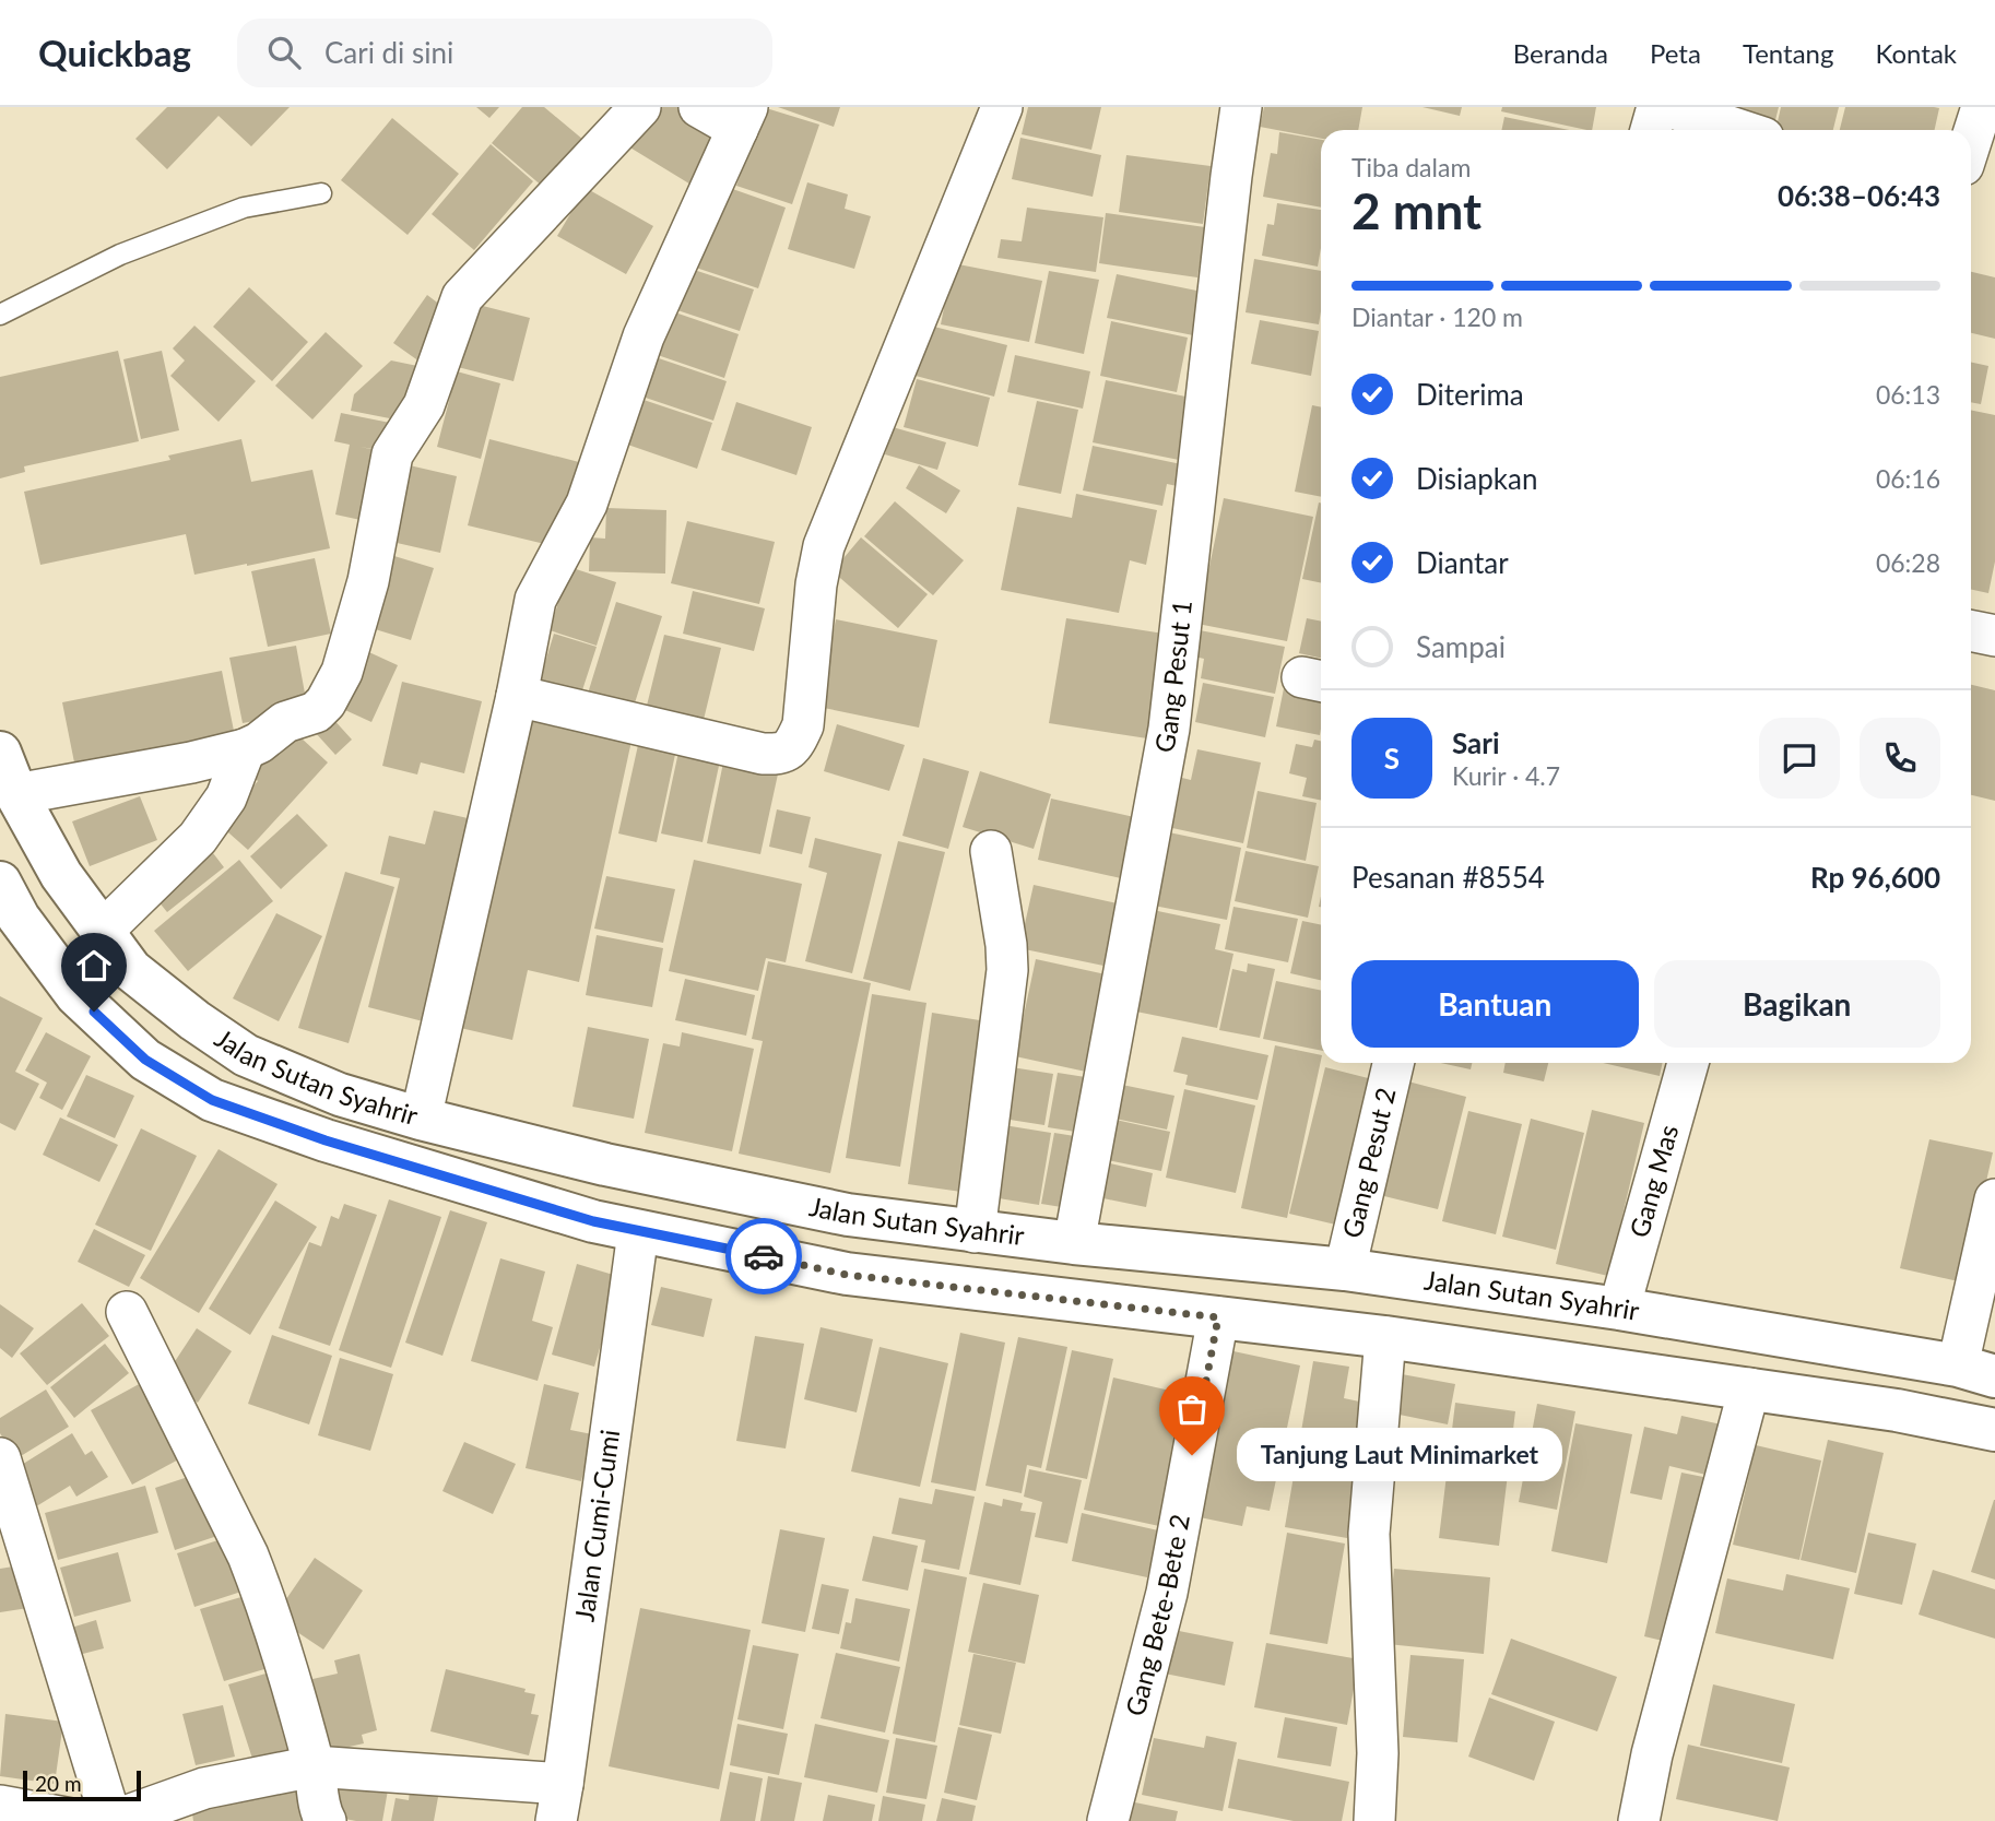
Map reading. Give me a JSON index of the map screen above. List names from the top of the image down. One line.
{"streets":{"street":["Gang Pesut 1","Jalan Sutan Syahrir","Gang Pesut 2","Gang Mas","Jalan Cumi-Cumi","Gang Bete-Bete 2"]},"crossings":[["Gang Pesut 1","Jalan Sutan Syahrir"],["Jalan Sutan Syahrir","Gang Pesut 2"],["Jalan Sutan Syahrir","Gang Mas"],["Jalan Sutan Syahrir","Jalan Cumi-Cumi"],["Jalan Sutan Syahrir","Gang Bete-Bete 2"]],"places":["Tanjung Laut Minimarket"],"scale_bar":"20 m","page":{"header":"Quickbag","search":"Cari di sini","nav":["Beranda","Peta","Tentang","Kontak"],"heading":["2 mnt","Tiba dalam","06:38–06:43"],"panel":["Sari","Kurir · 4.7","Pesanan #8554","Rp 96,600"],"bar":"Diantar · 120 m","list":[["Diterima","06:13"],["Disiapkan","06:16"],["Diantar","06:28"],"Sampai"],"round":"S","buttons":["Bantuan","Bagikan"],"bubble":"Tanjung Laut Minimarket","scale":"20 m"}}
